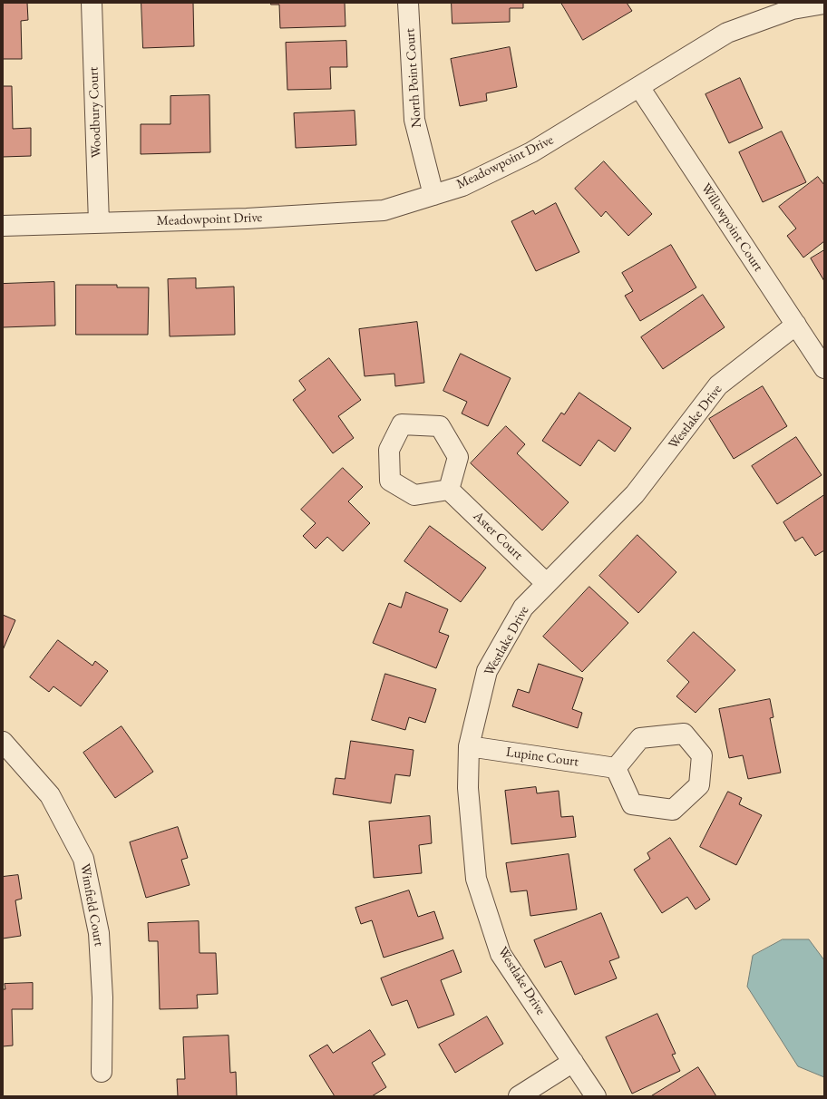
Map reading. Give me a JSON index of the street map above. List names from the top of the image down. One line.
{"streets":{"street":["North Point Court","Woodbury Court","Meadowpoint Drive","Willowpoint Court","Westlake Drive","Aster Court","Lupine Court","Wimfield Court"]},"crossings":[["North Point Court","Meadowpoint Drive"],["Woodbury Court","Meadowpoint Drive"],["Meadowpoint Drive","Willowpoint Court"],["Willowpoint Court","Westlake Drive"],["Westlake Drive","Aster Court"],["Westlake Drive","Lupine Court"]]}
